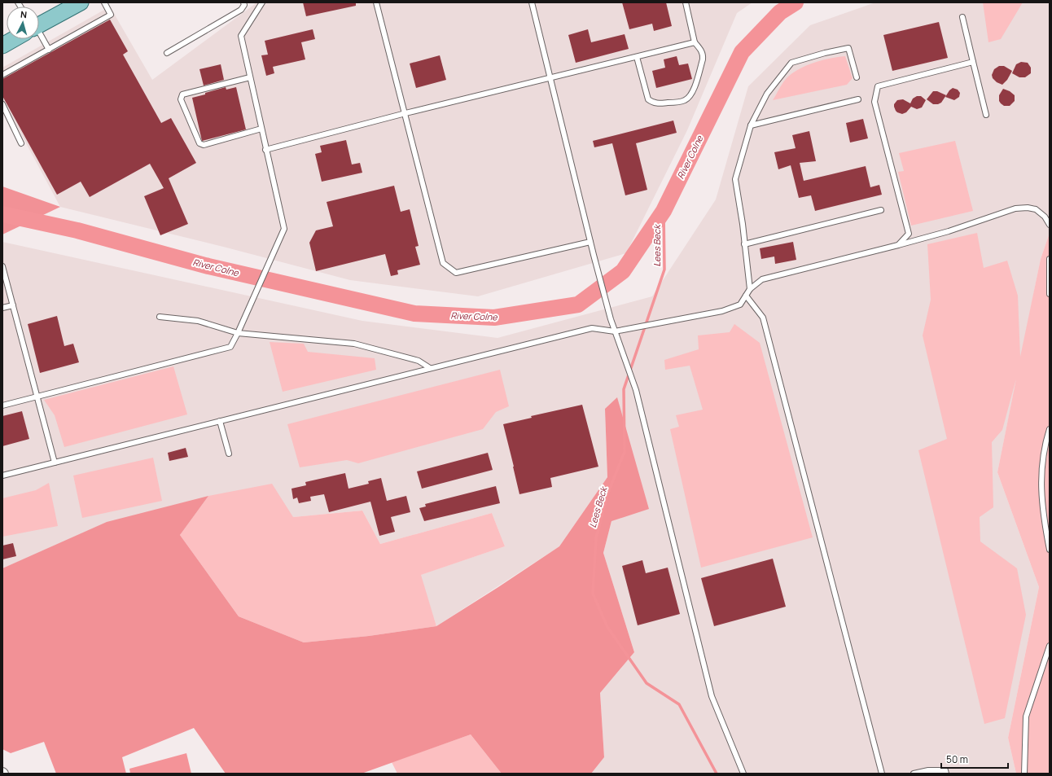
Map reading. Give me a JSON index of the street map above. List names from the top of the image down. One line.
{"water":["River Colne","Lees Beck"],"scale_bar":"50 m","north":"top"}
